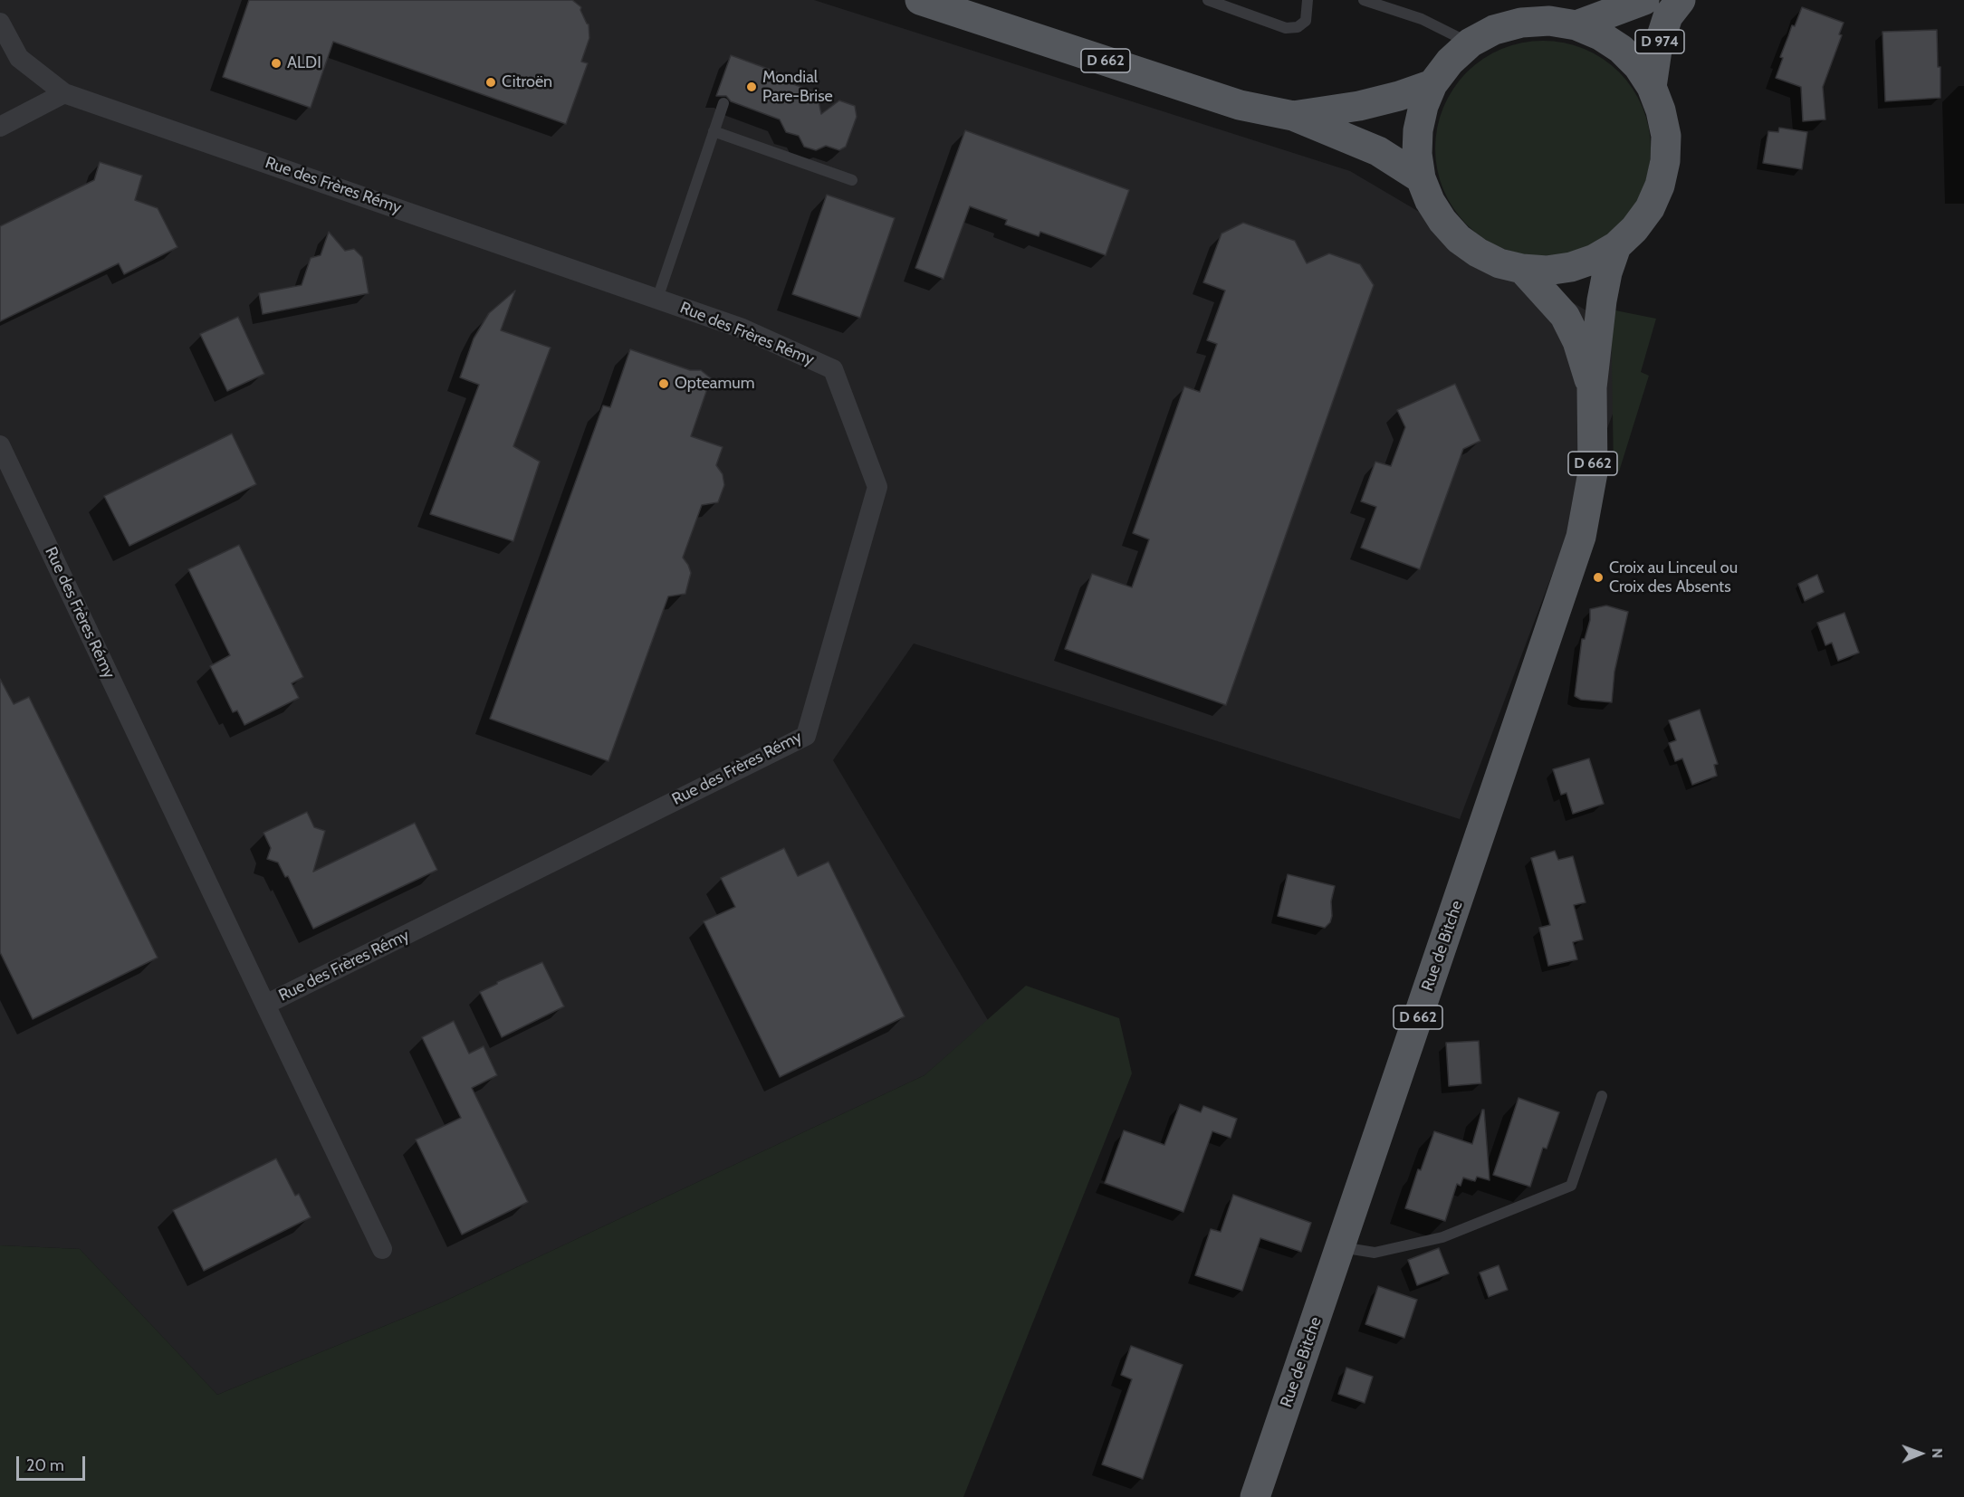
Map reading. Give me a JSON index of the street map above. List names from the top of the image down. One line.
{"streets":{"main road":["D 974","D 662","Rue de Bitche"],"street":["Rue des Frères Rémy"]},"crossings":[["D 662","Rue de Bitche"]],"places":["ALDI","Citroën","Mondial Pare-Brise","Opteamum","Croix au Linceul ou Croix des Absents"],"scale_bar":"20 m","north":"right"}
